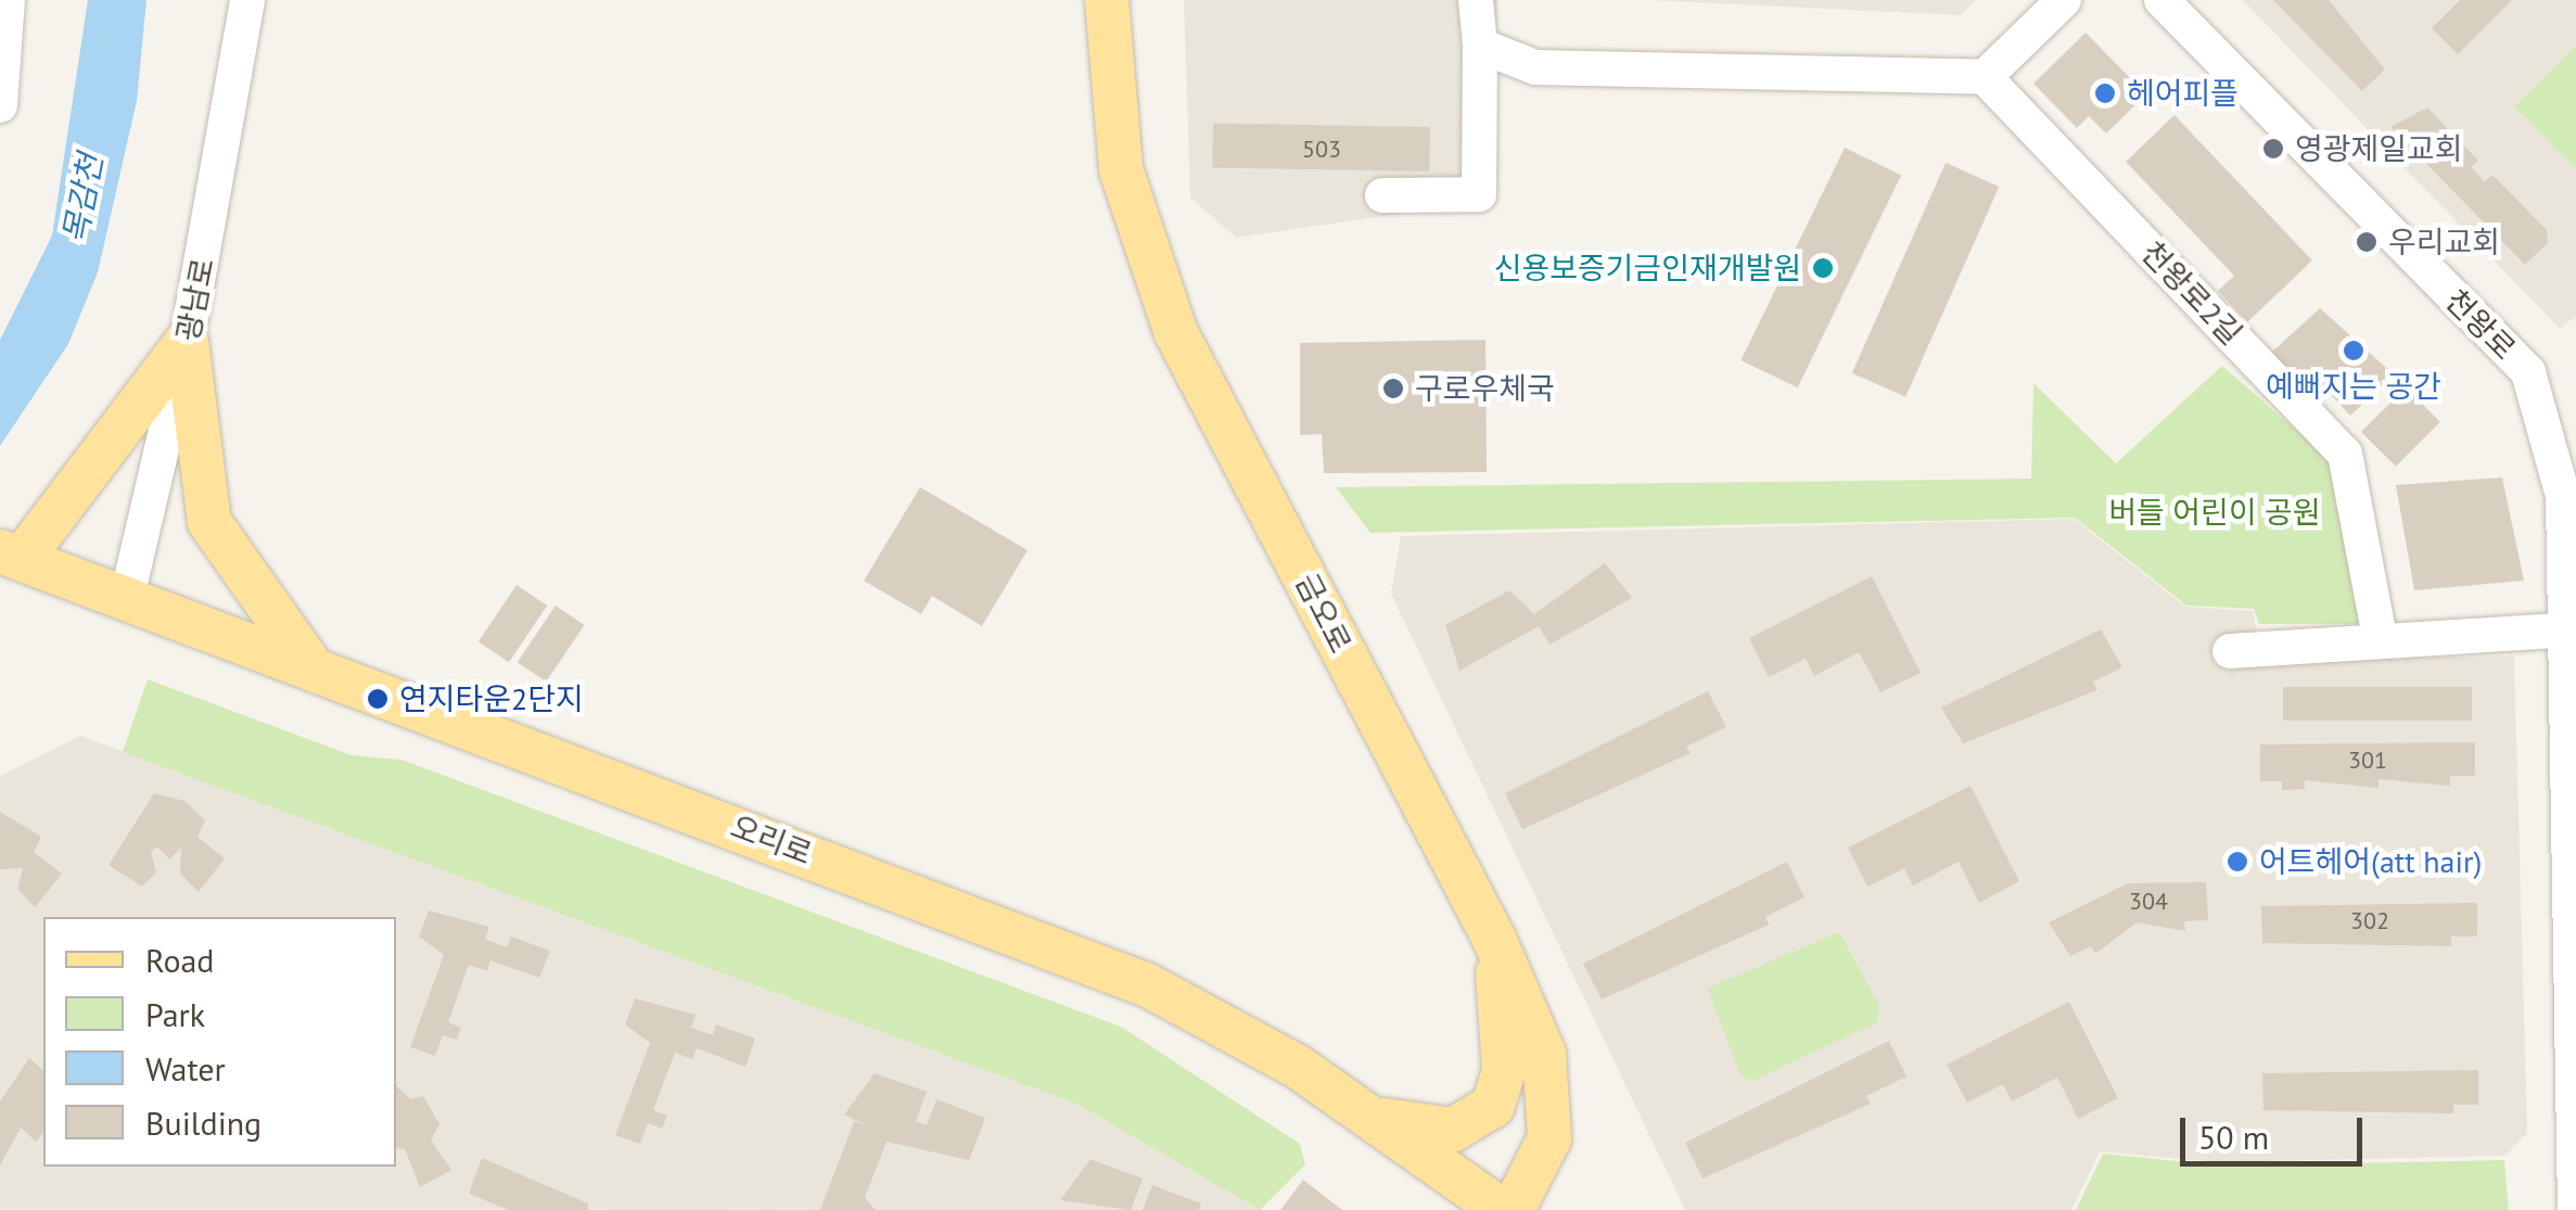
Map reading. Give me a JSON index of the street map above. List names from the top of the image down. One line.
{"streets":{"main road":["금오로","오리로"],"street":["천왕로2길","광남로","천왕로"]},"crossings":[["광남로","오리로"]],"water":["목감천"],"parks":["버들 어린이 공원"],"places":["헤어피플","영광제일교회","우리교회","신용보증기금인재개발원","예뻐지는 공간","구로우체국","연지타운2단지","어트헤어(att hair)"],"house_numbers":["503","301","304","302"],"legend":["Road","Park","Water","Building"],"scale_bar":"50 m"}
